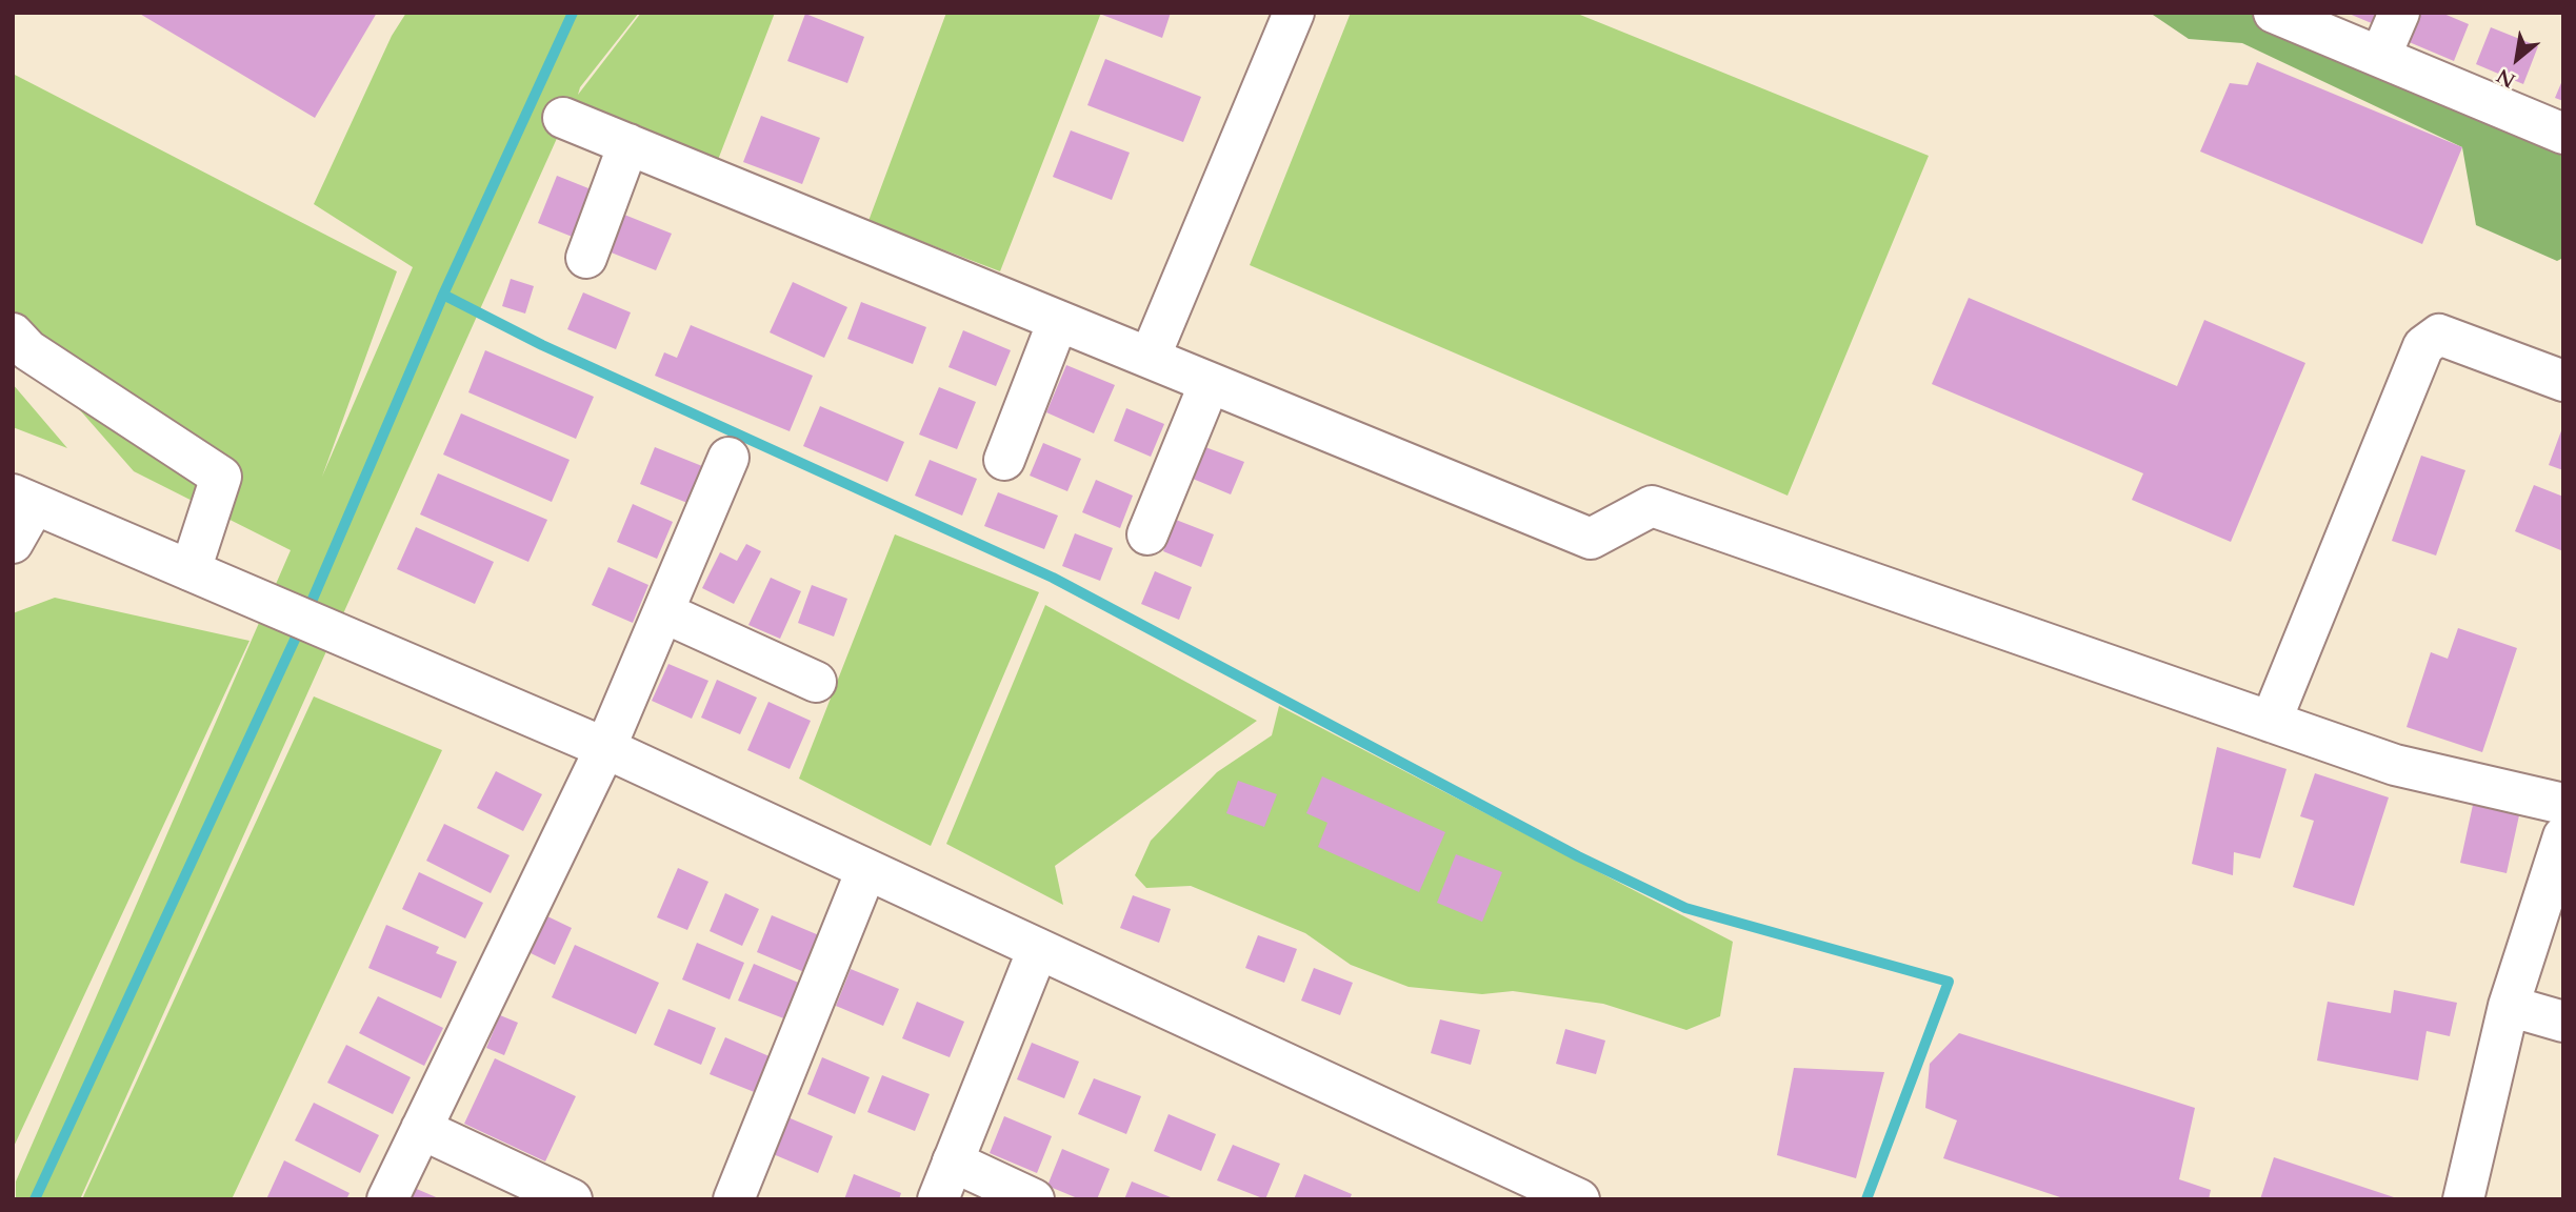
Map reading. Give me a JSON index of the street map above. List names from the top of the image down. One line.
{"north":"bottom left"}
